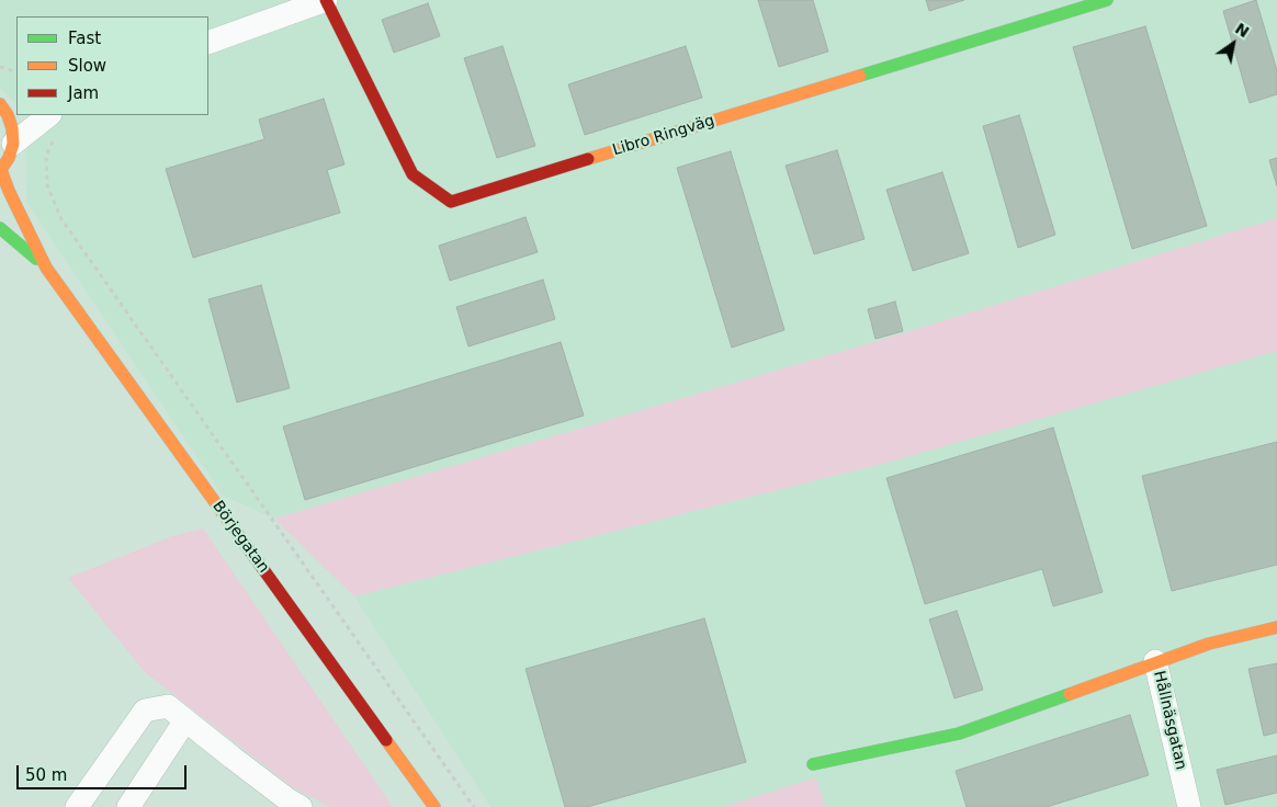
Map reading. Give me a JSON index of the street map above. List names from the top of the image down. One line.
{"streets":{"street":["Libro Ringväg","Börjegatan","Hållnäsgatan"]},"legend":["Fast","Slow","Jam"],"scale_bar":"50 m","north":"top right"}
